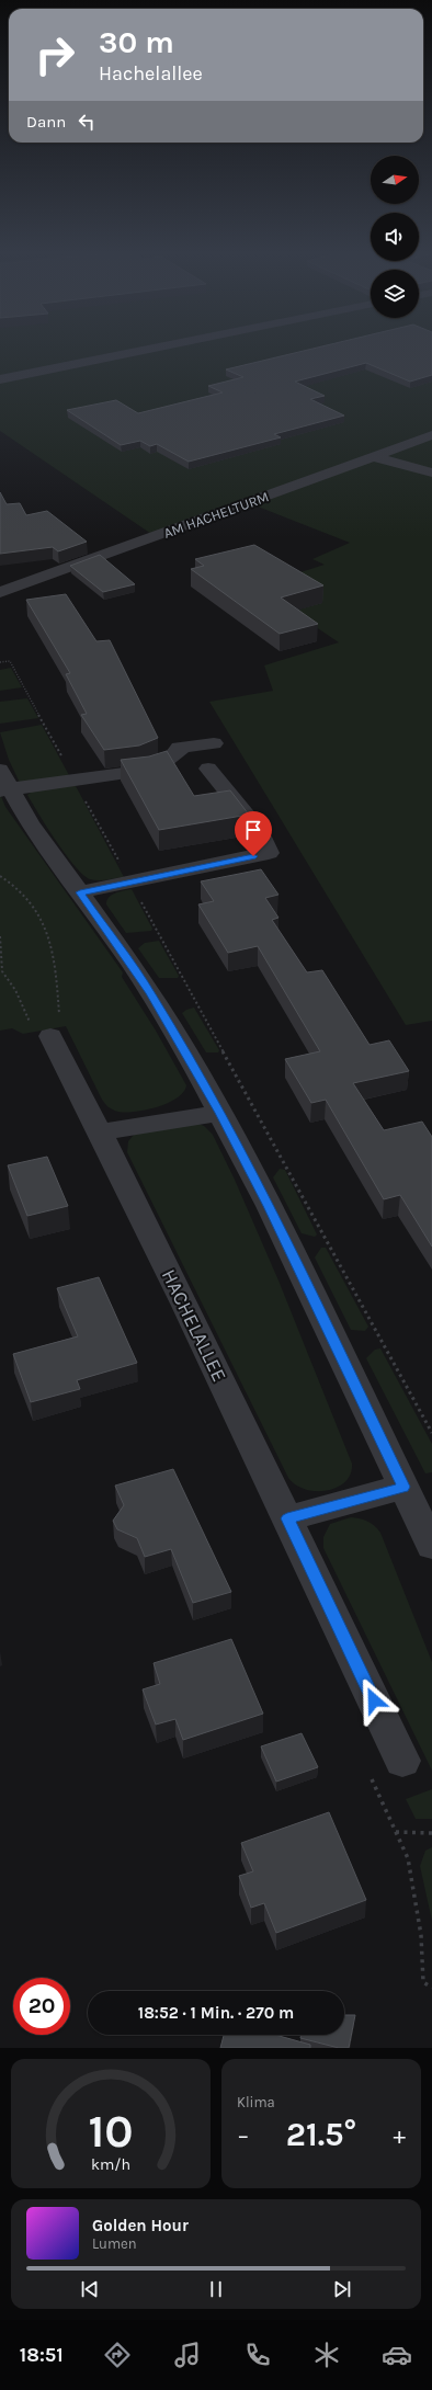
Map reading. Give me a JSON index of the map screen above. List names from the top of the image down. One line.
{"streets":{"street":["AM HACHELTURM","HACHELALLEE"]},"north":"right","page":{"turn":["30 m","Hachelallee"],"then":"Dann","limit":"20","trip":"18:52 · 1 Min. · 270 m","tile":"Klima","heat":["−","21.5°","+"],"song":["Golden Hour","Lumen"],"tabs":"18:51","gauge":["10","km/h"]}}
